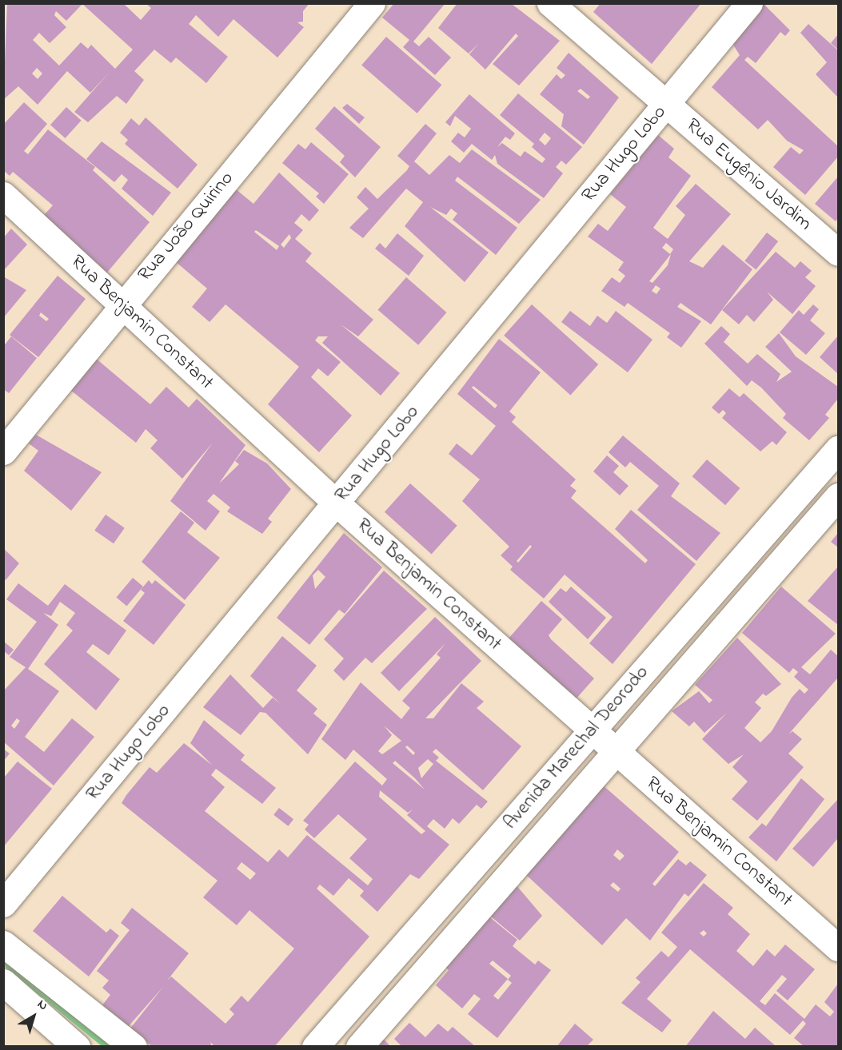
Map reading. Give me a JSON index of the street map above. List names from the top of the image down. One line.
{"streets":{"street":["Rua Hugo Lobo","Rua Eugênio Jardim","Rua João Quirino","Rua Benjamin Constant","Avenida Marechal Deorodo"]},"crossings":[["Rua Hugo Lobo","Rua Eugênio Jardim"],["Rua Hugo Lobo","Rua Benjamin Constant"],["Rua João Quirino","Rua Benjamin Constant"],["Rua Benjamin Constant","Avenida Marechal Deorodo"]],"north":"top right"}
